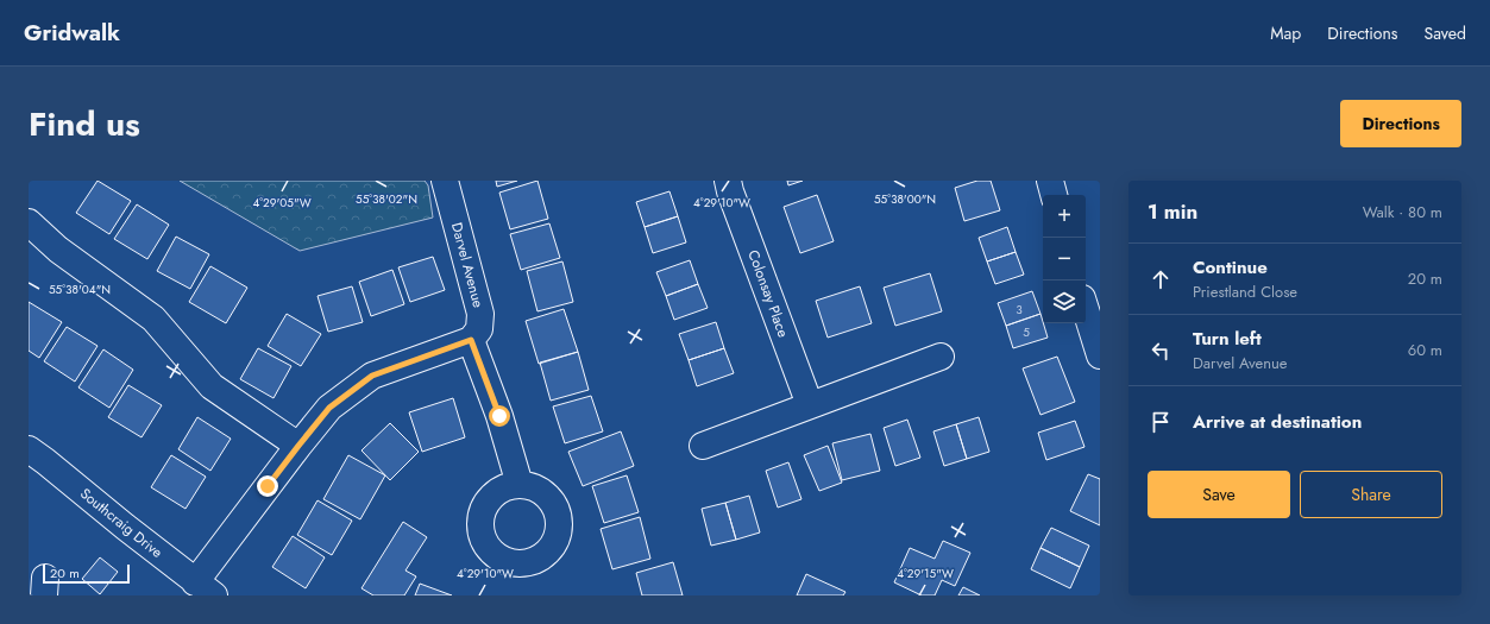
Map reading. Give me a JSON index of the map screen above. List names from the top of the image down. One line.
{"streets":{"street":["Darvel Avenue","Colonsay Place","Southcraig Drive"]},"house_numbers":["3","5"],"scale_bar":"20 m","page":{"header":"Gridwalk","nav":["Map","Directions","Saved"],"title":"Find us","buttons":["Directions",["Save","Share"]],"heading":["1 min","Walk · 80 m"],"map_buttons":["+","−"],"list":[["Continue","Priestland Close","20 m"],["Turn left","Darvel Avenue","60 m"],"Arrive at destination"],"scale":"20 m"},"coordinates":["55°38'02\"N","55°38'00\"N","4°29'05\"W","4°29'10\"W","55°38'04\"N","4°29'15\"W"]}
